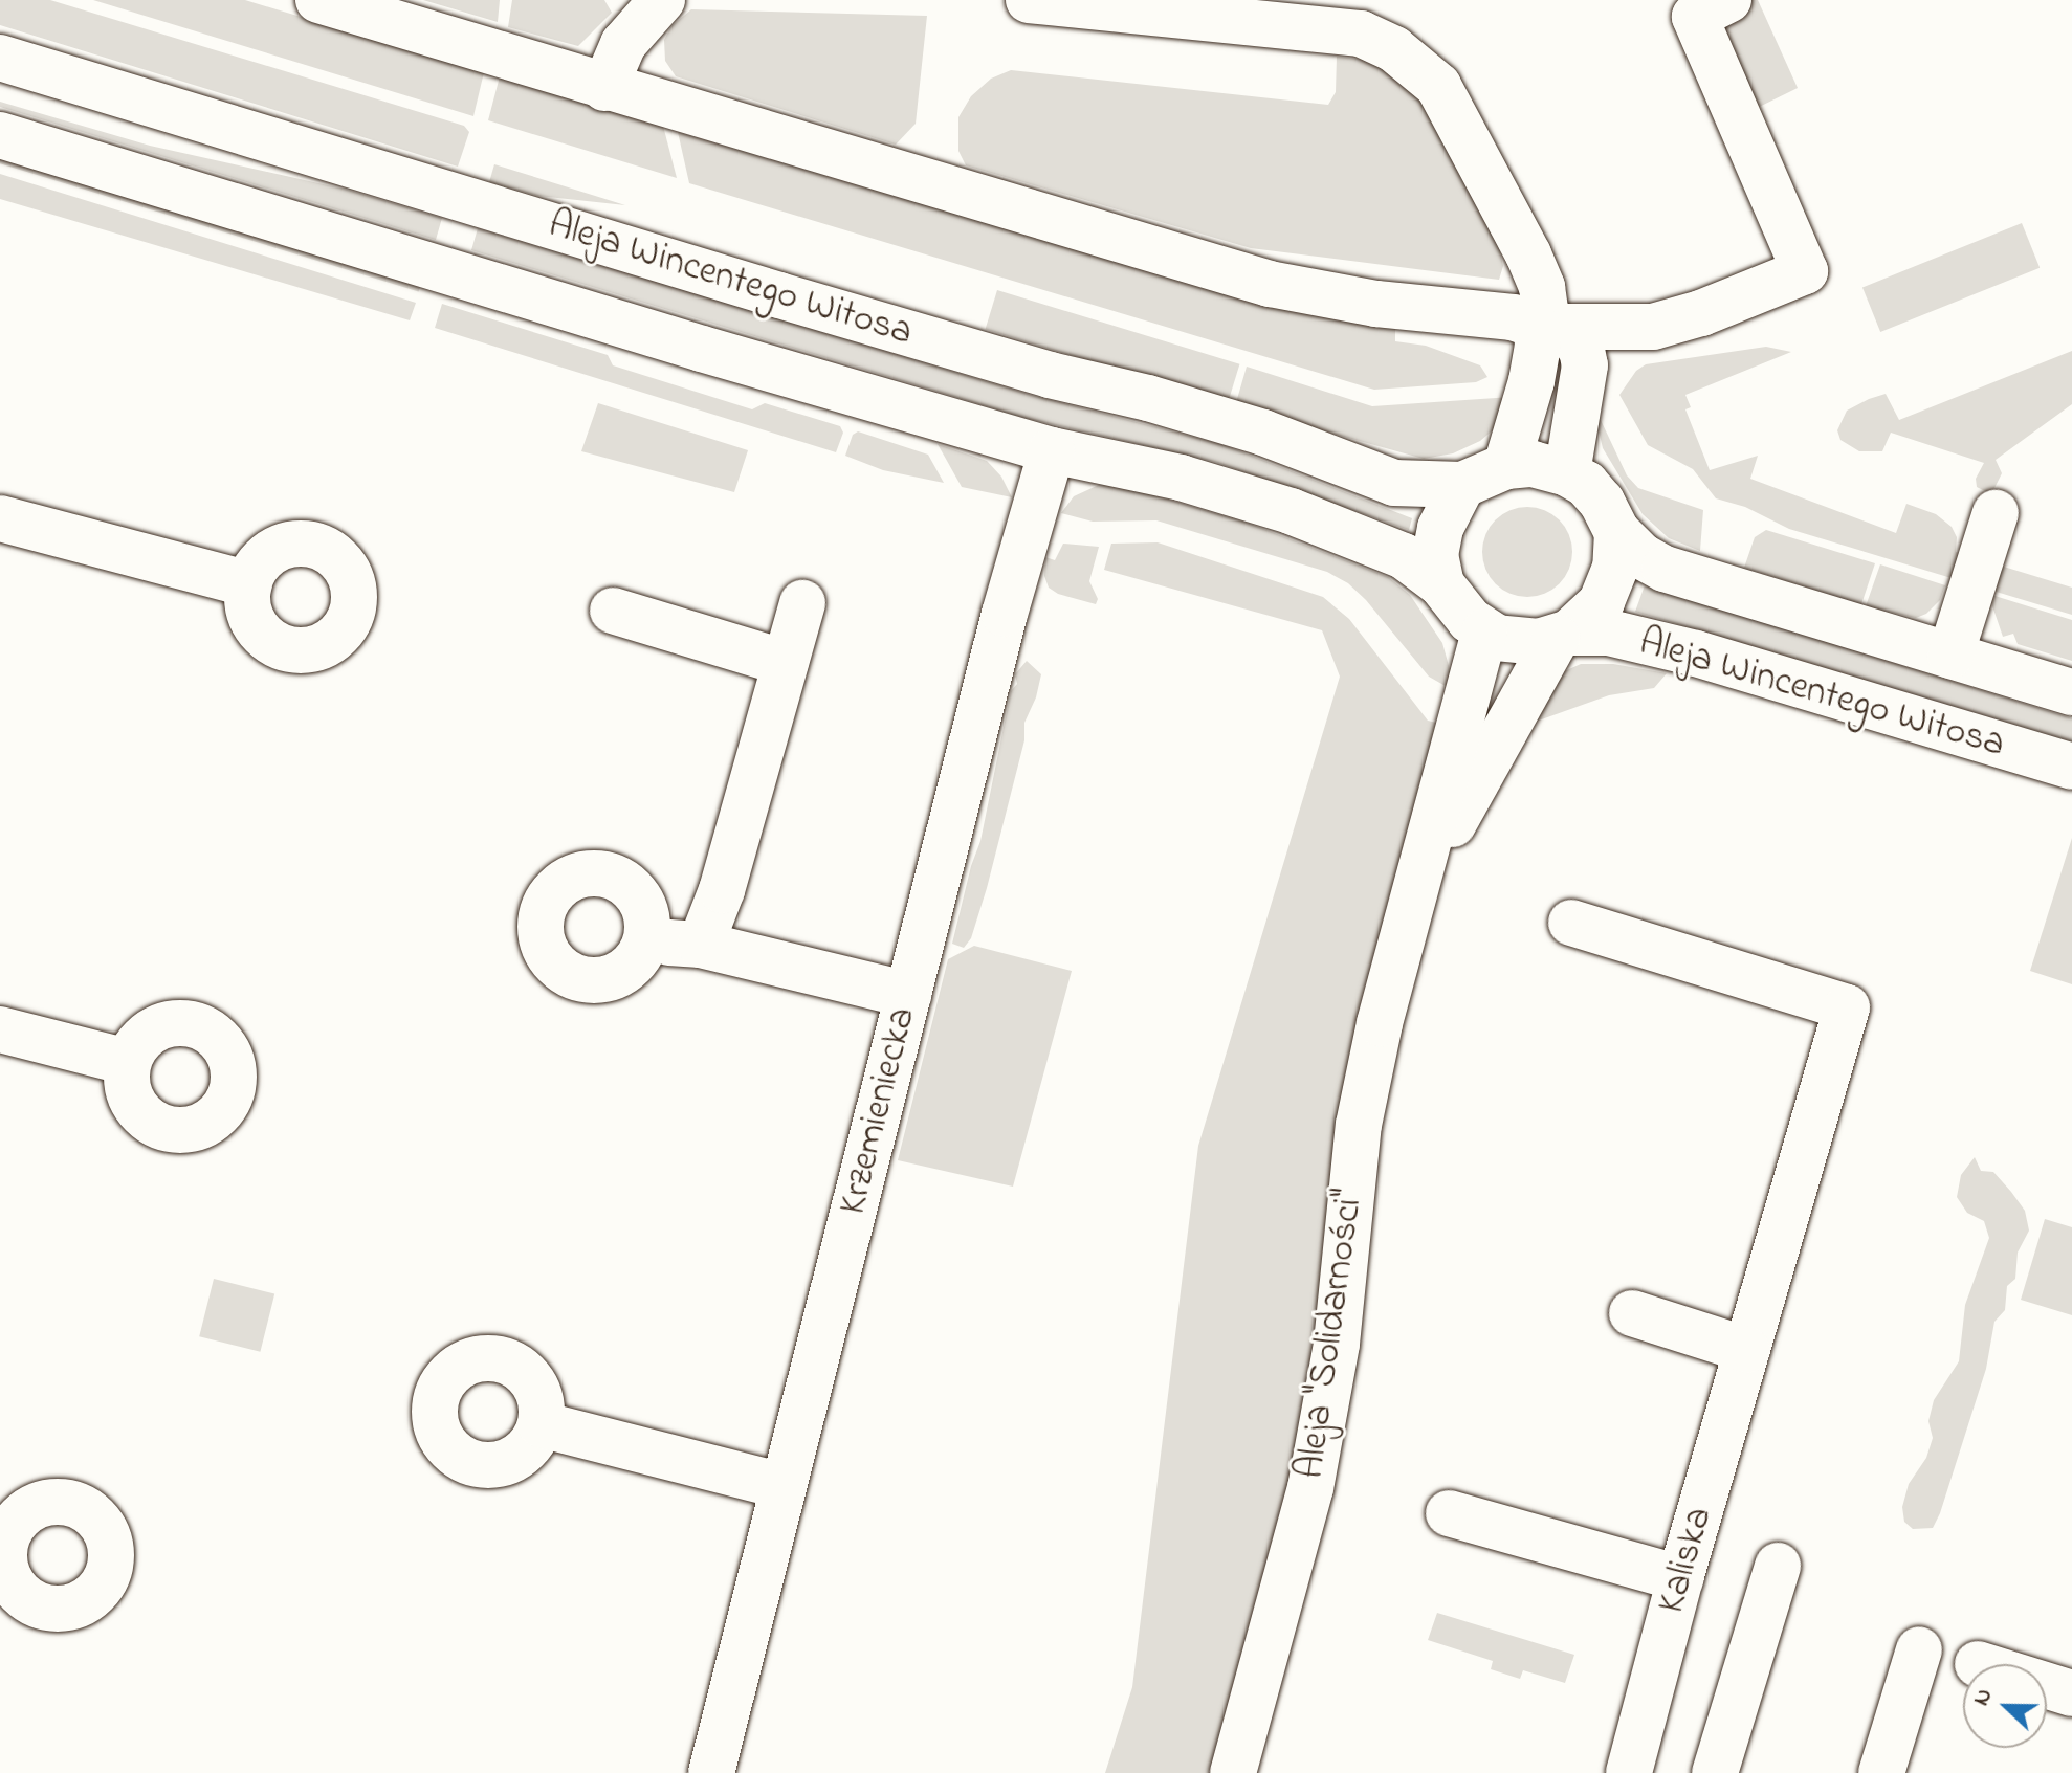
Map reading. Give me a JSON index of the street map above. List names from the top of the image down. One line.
{"streets":{"street":["Aleja Wincentego Witosa","Krzemieniecka","Aleja \"Solidarności\"","Kaliska"]},"crossings":[["Aleja Wincentego Witosa","Krzemieniecka"],["Aleja Wincentego Witosa","Aleja \"Solidarności\""]],"north":"left"}
